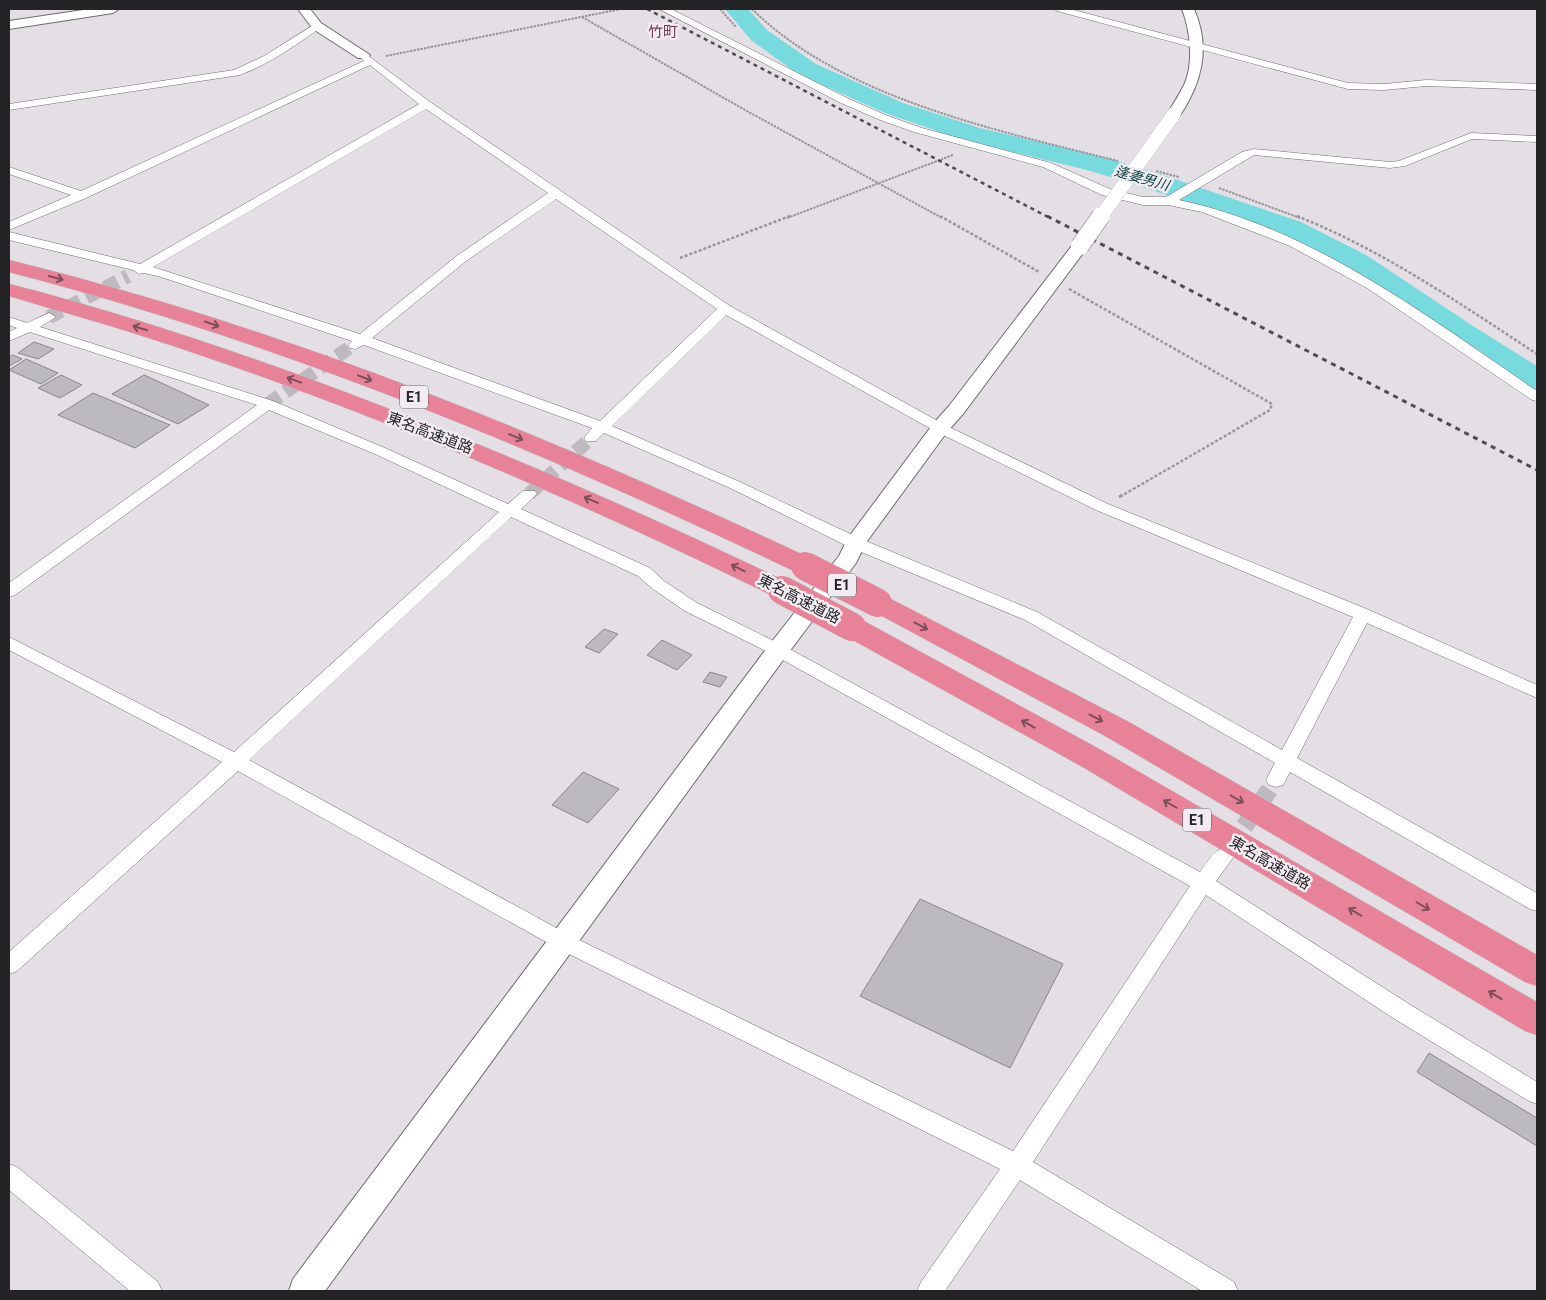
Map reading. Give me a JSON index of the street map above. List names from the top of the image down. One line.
{"streets":{"highway":["E1","東名高速道路"]},"districts":["竹町"],"water":["逢妻男川"]}
